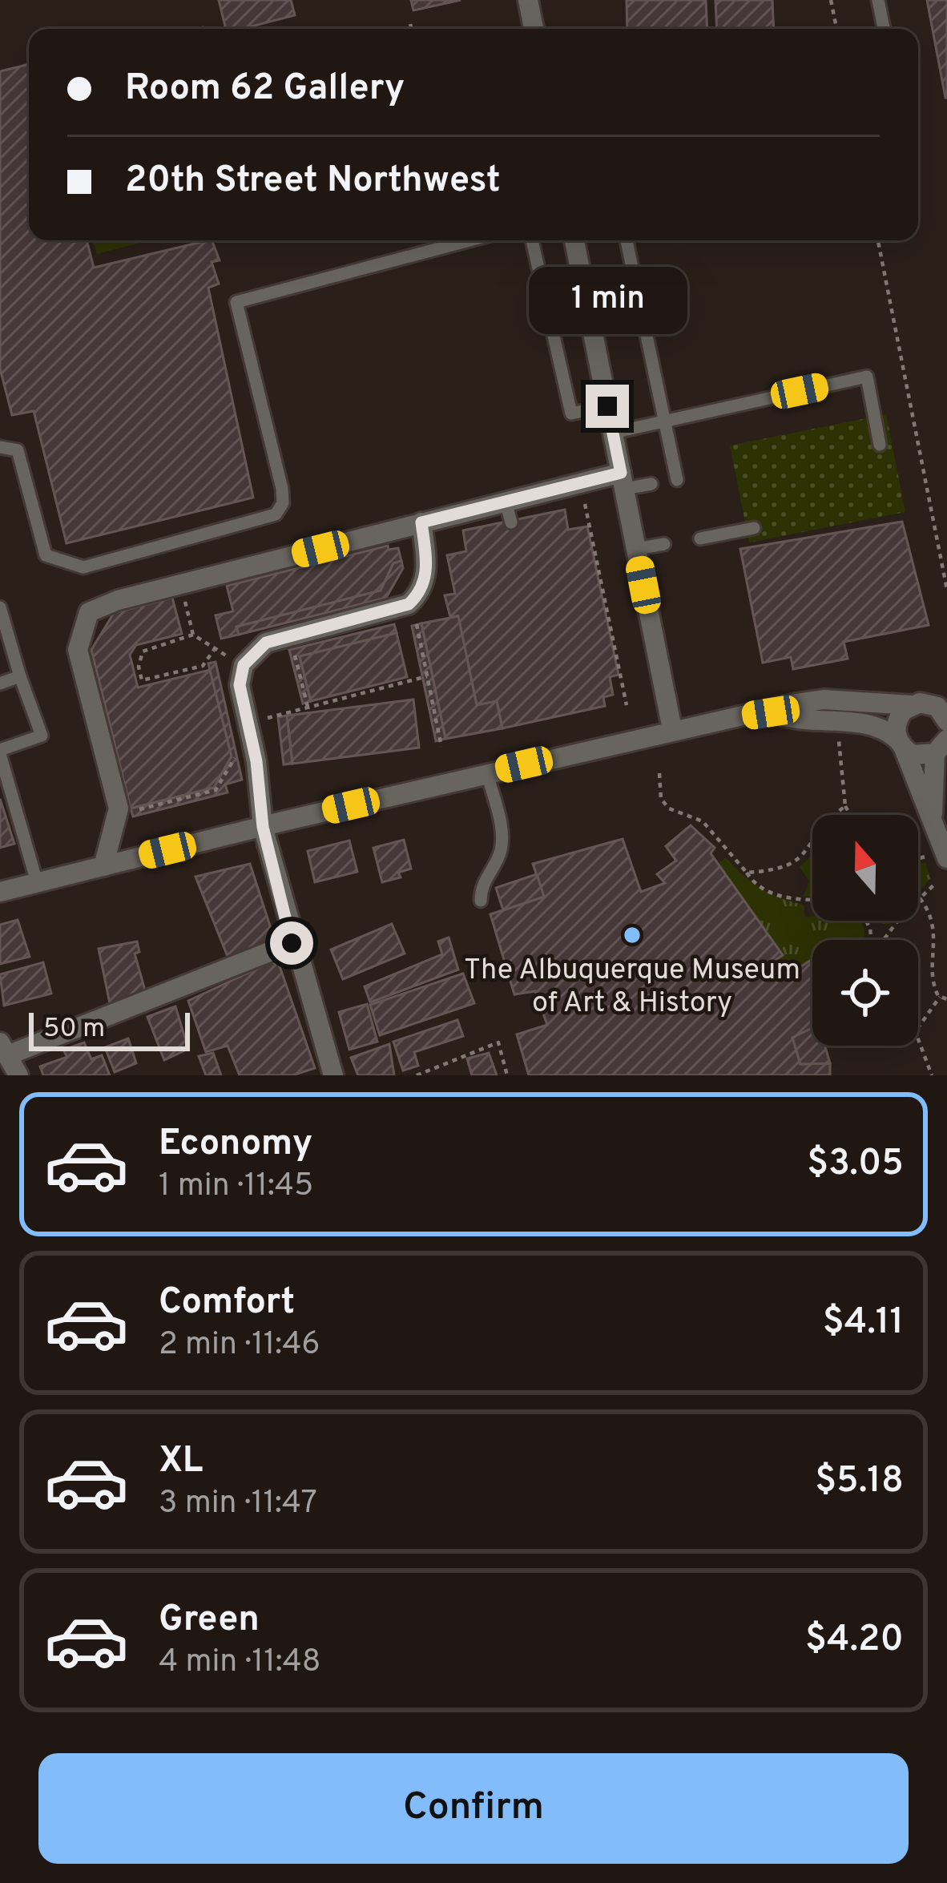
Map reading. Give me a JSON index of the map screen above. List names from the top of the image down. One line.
{"places":["The Albuquerque Museum of Art & History"],"scale_bar":"50 m","north":"top","page":{"banner":["Room 62 Gallery","20th Street Northwest"],"bubble":"1 min","scale":"50 m","list":[{"name":"Economy","note":"1 min · 11:45","value":"$3.05"},{"name":"Comfort","note":"2 min · 11:46","value":"$4.11"},{"name":"XL","note":"3 min · 11:47","value":"$5.18"},{"name":"Green","note":"4 min · 11:48","value":"$4.20"}],"buttons":"Confirm"}}
